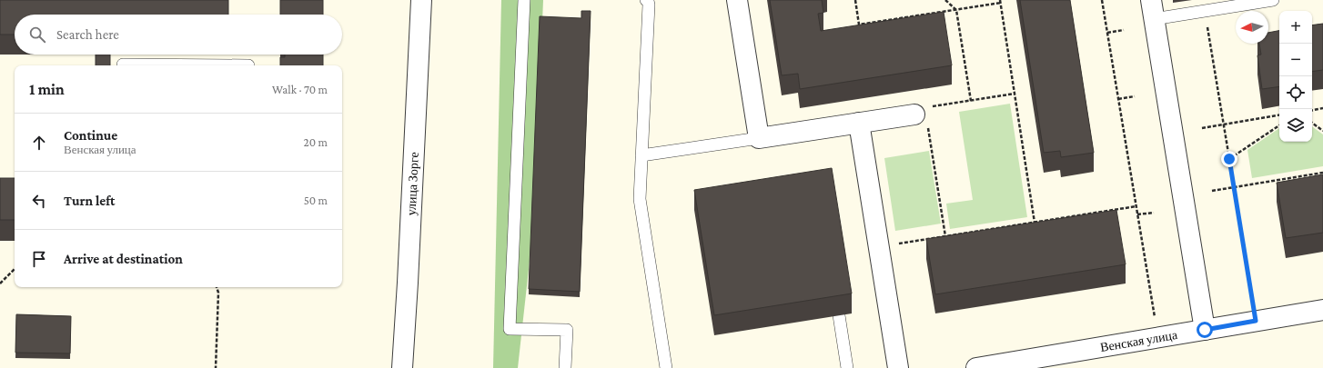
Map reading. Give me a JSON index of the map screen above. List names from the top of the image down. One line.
{"streets":{"street":["улица Зорге","Венская улица"]},"north":"left","page":{"map_buttons":["+","−"],"search":"Search here","heading":["1 min","Walk · 70 m"],"list":[["Continue","Венская улица","20 m"],["Turn left","50 m"],"Arrive at destination"]}}
